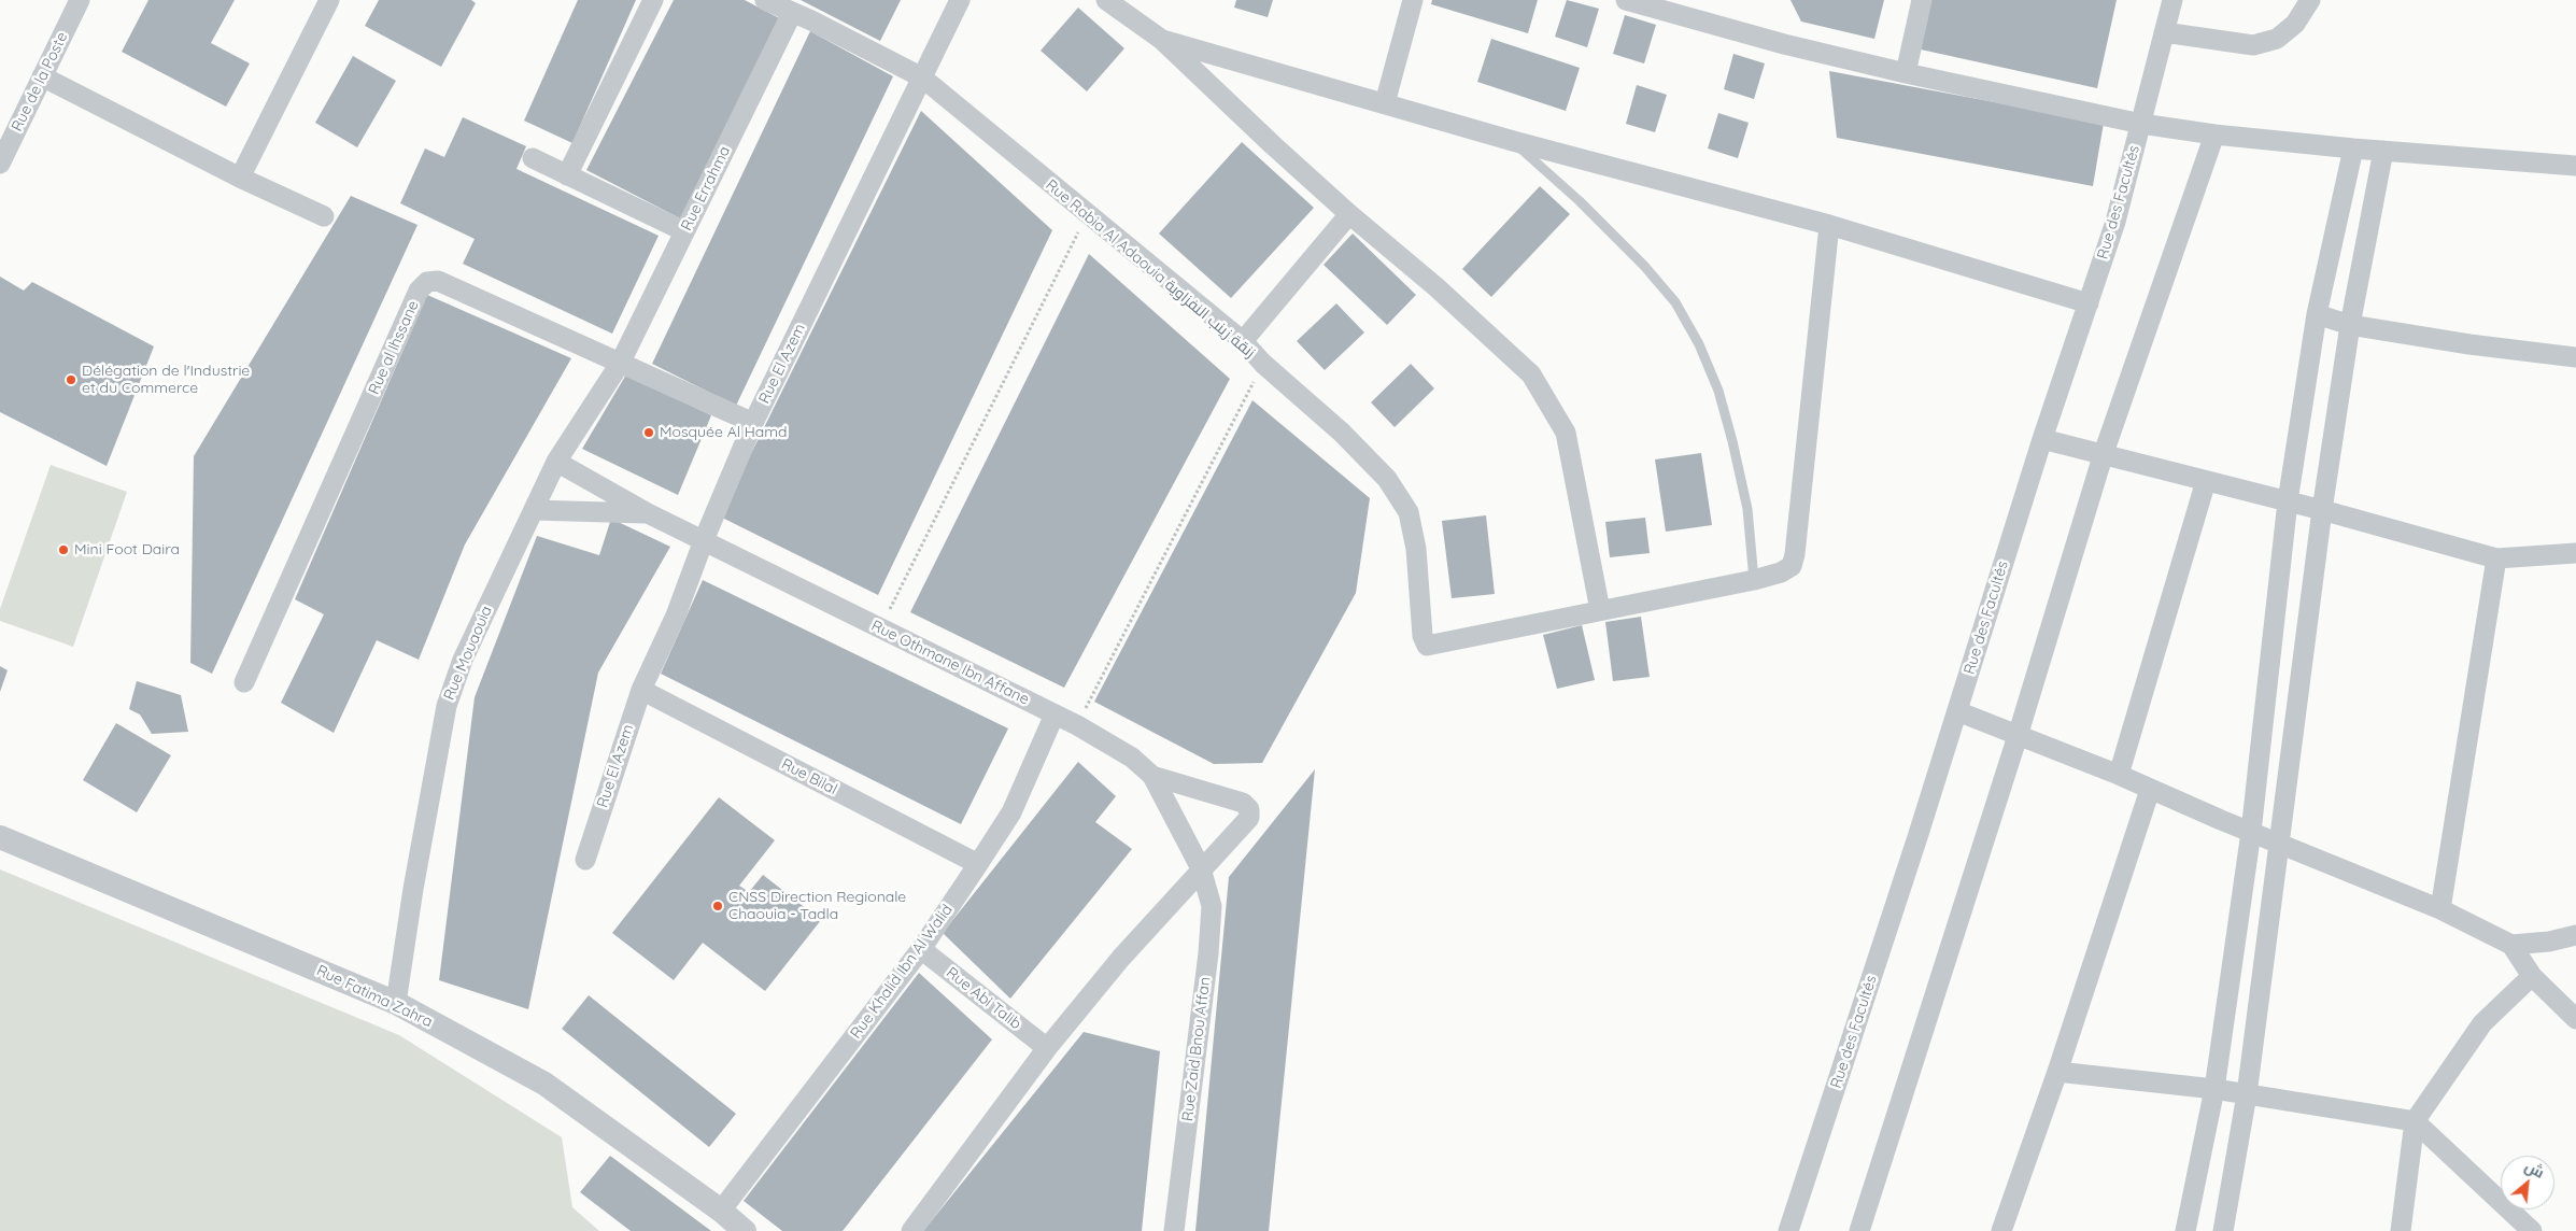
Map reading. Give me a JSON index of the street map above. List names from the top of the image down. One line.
{"streets":{"street":["Rue de la Poste","Rue Errahma","Rue des Facultés","Rue Rabia Al Adaouia زنقة زينب النفزاوية","Rue al Ihssane","Rue El Azem","Rue Mouaouia","Rue Othmane Ibn Affane","Rue Bilal","Rue Khalid Ibn Al Walid","Rue Fatima Zahra","Rue Abi Talib","Rue Zaid Bnou Affan"]},"crossings":[["Rue Errahma","Rue Rabia Al Adaouia زنقة زينب النفزاوية"],["Rue Errahma","Rue al Ihssane"],["Rue Errahma","Rue Mouaouia"],["Rue Rabia Al Adaouia زنقة زينب النفزاوية","Rue El Azem"],["Rue al Ihssane","Rue El Azem"],["Rue al Ihssane","Rue Mouaouia"],["Rue El Azem","Rue Othmane Ibn Affane"],["Rue El Azem","Rue Bilal"],["Rue Mouaouia","Rue Othmane Ibn Affane"],["Rue Mouaouia","Rue Fatima Zahra"],["Rue Othmane Ibn Affane","Rue Khalid Ibn Al Walid"],["Rue Othmane Ibn Affane","Rue Zaid Bnou Affan"],["Rue Bilal","Rue Khalid Ibn Al Walid"],["Rue Khalid Ibn Al Walid","Rue Fatima Zahra"],["Rue Khalid Ibn Al Walid","Rue Abi Talib"]],"places":["Délégation de l'Industrie et du Commerce","Mosquée Al Hamd","Mini Foot Daira","CNSS Direction Regionale Chaouia - Tadla"],"north":"top right"}
